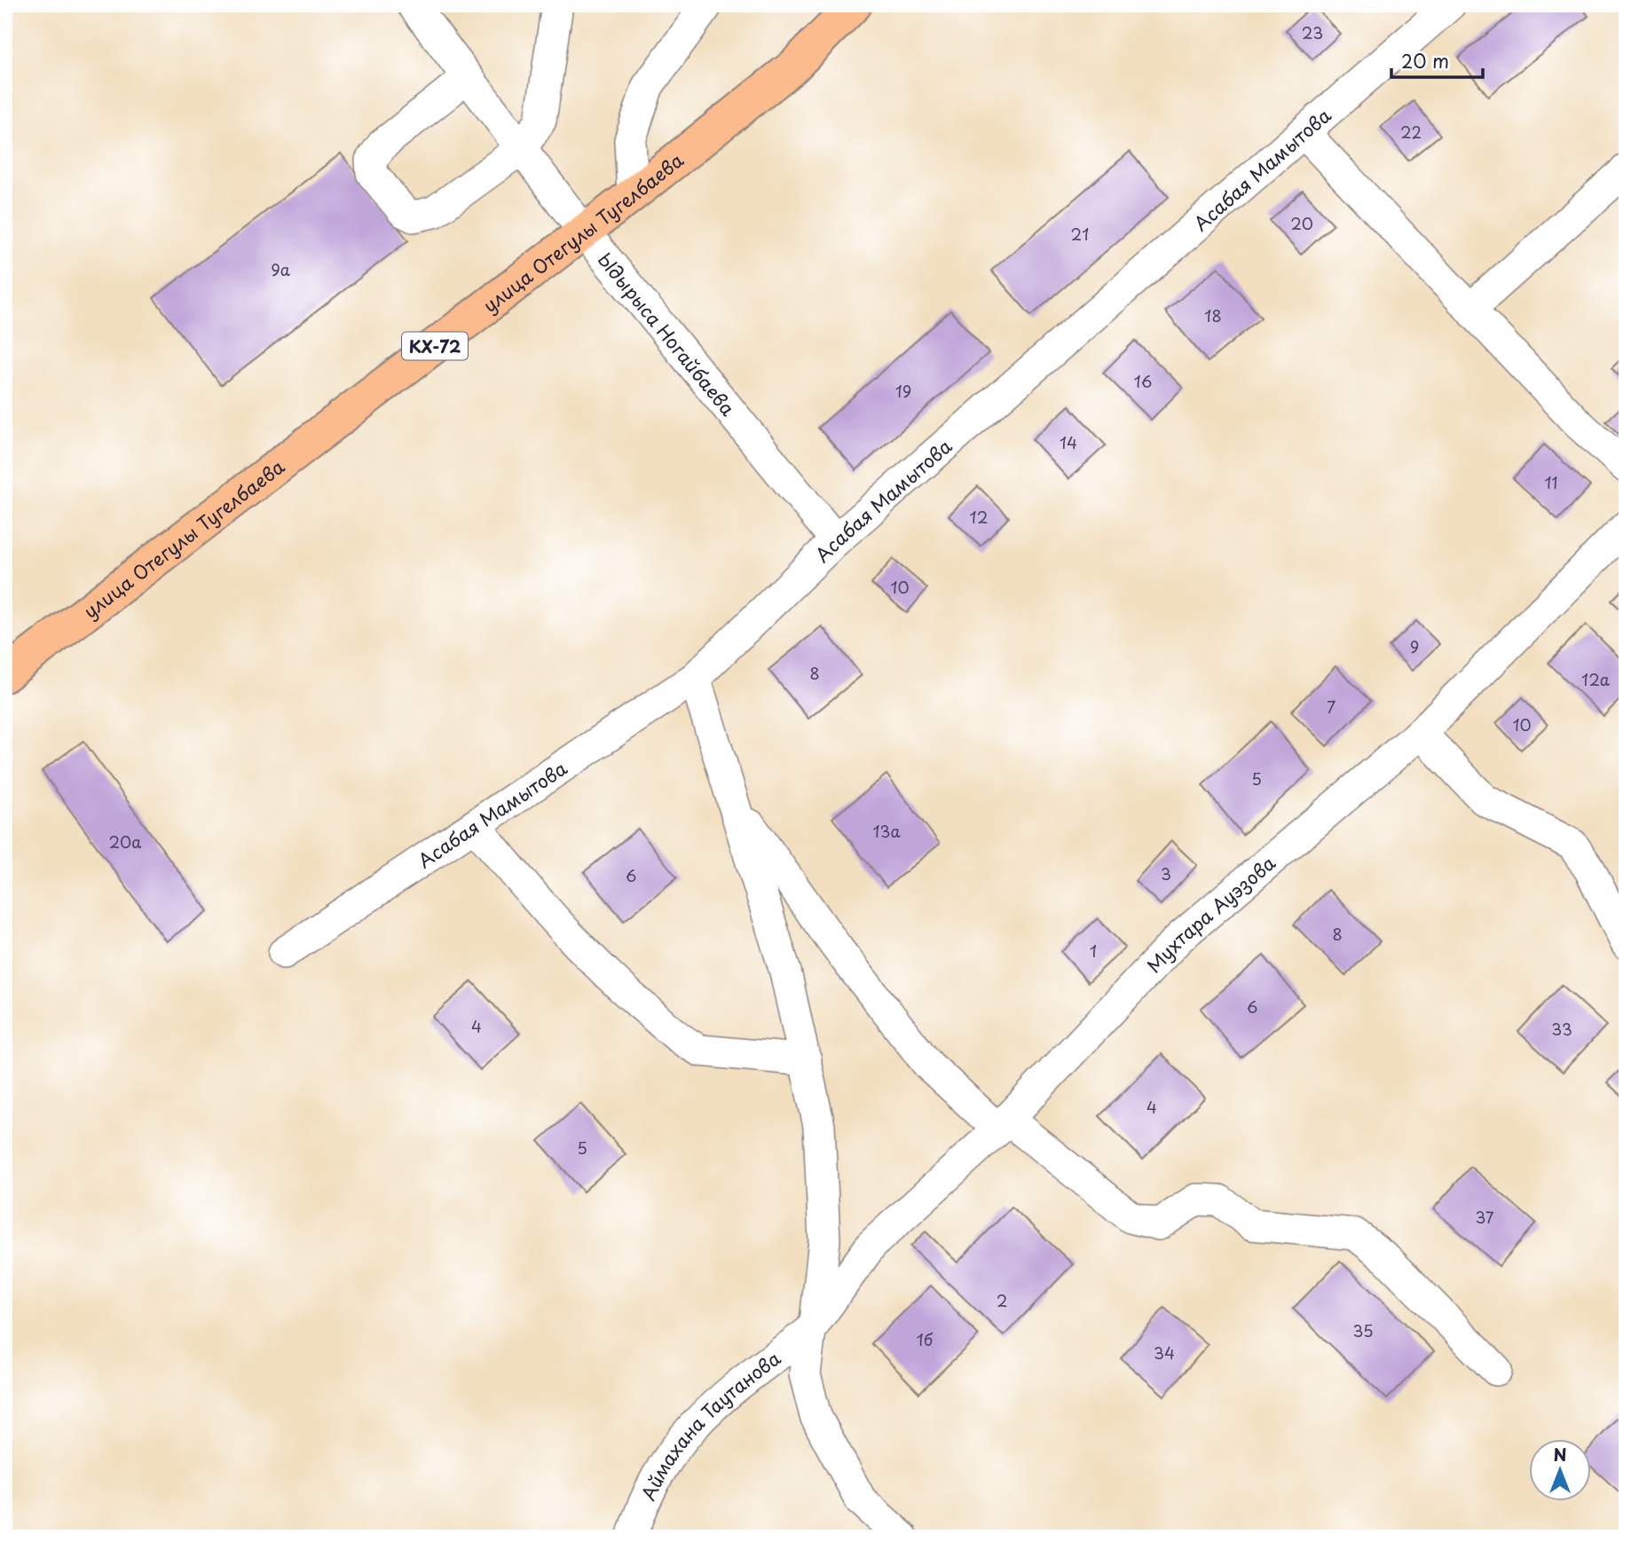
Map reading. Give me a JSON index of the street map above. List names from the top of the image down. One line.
{"streets":{"main road":["улица Отегулы Тугелбаева","КХ-72"],"street":["Асабая Мамытова","Ыдырыса Ногайбаева","Мухтара Ауэзова","Аймахана Таутанова"]},"crossings":[["Асабая Мамытова","Ыдырыса Ногайбаева"],["улица Отегулы Тугелбаева","Ыдырыса Ногайбаева"],["Мухтара Ауэзова","Аймахана Таутанова"]],"house_numbers":["23","22","20","21","9а","18","16","19","14","11","12","10","9","8","12а","7","10","5","13а","20а","3","6","8","1","6","4","33","4","5","37","2","35","1б","34"],"scale_bar":"20 m","north":"top"}
